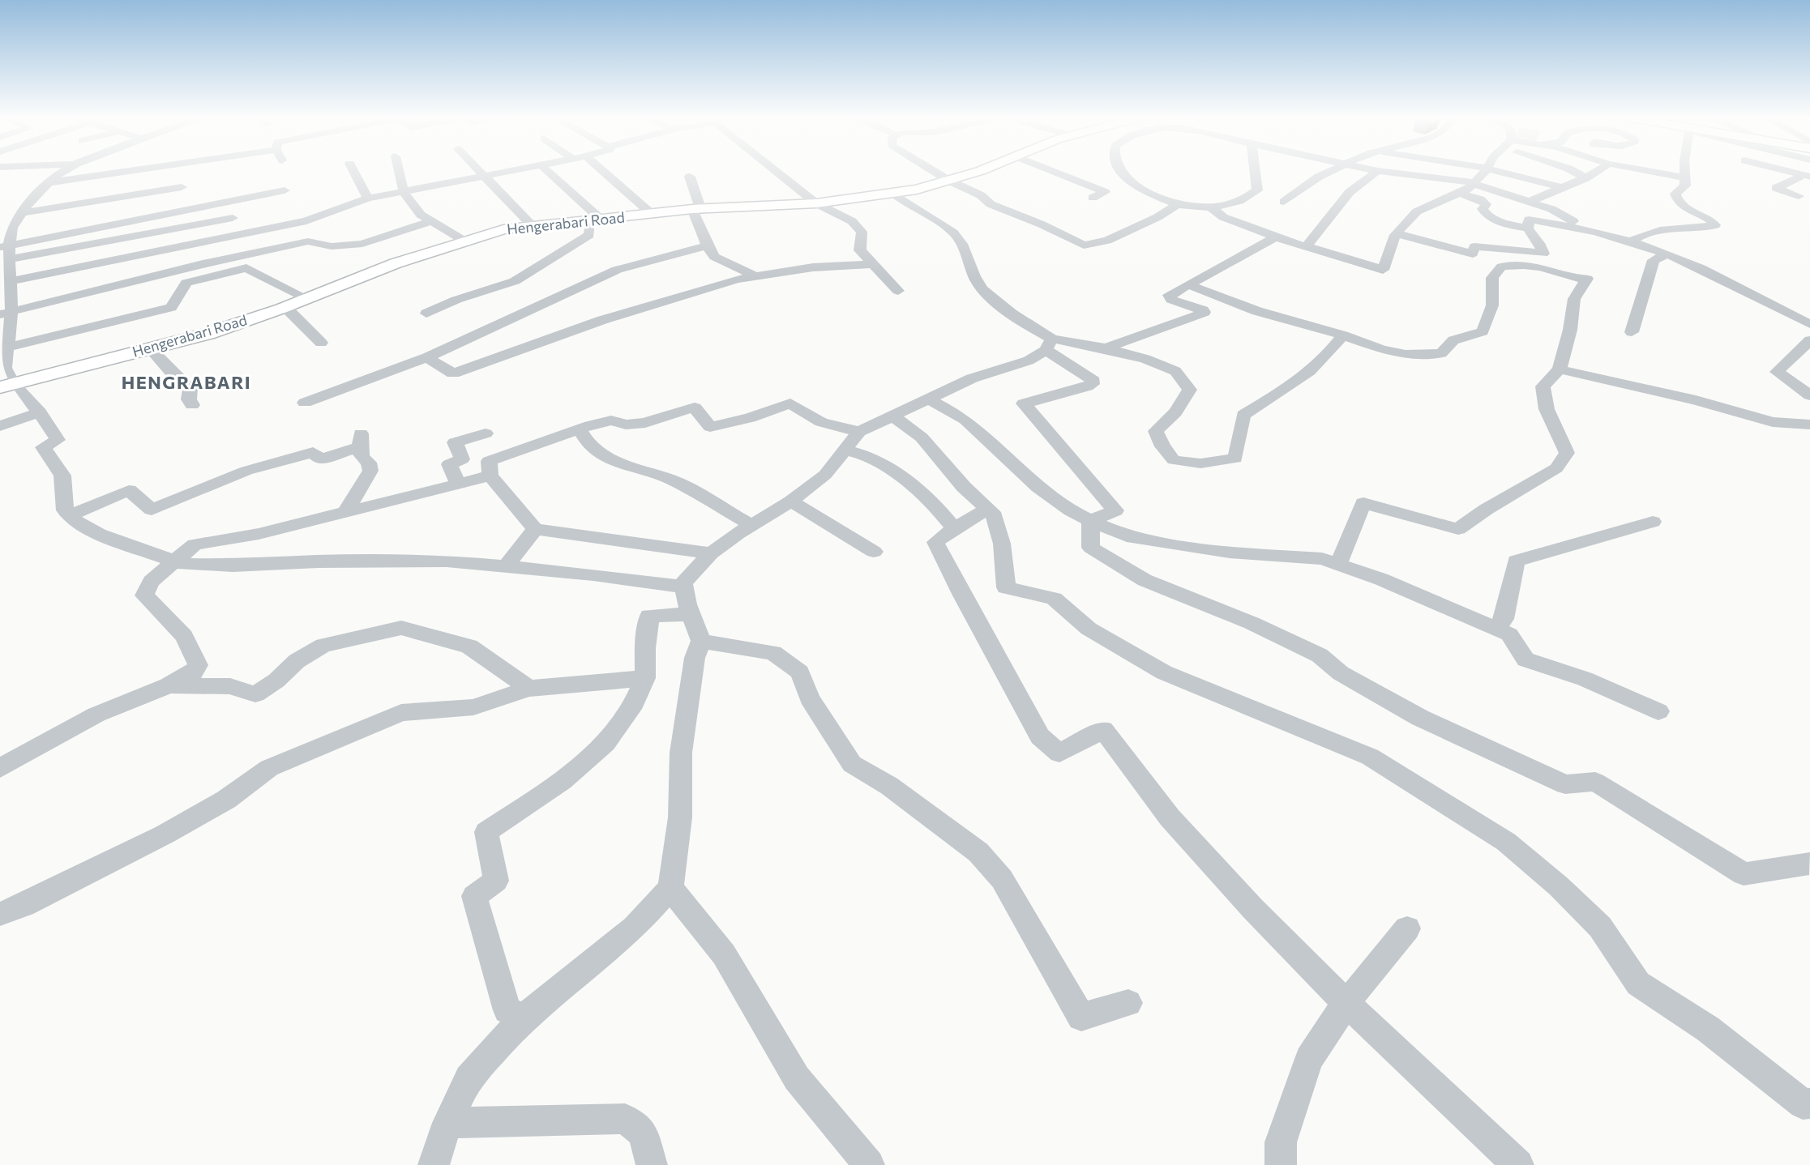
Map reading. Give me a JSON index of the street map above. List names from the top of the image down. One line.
{"streets":{"main road":["Hengerabari Road"]},"districts":["HENGRABARI"]}
